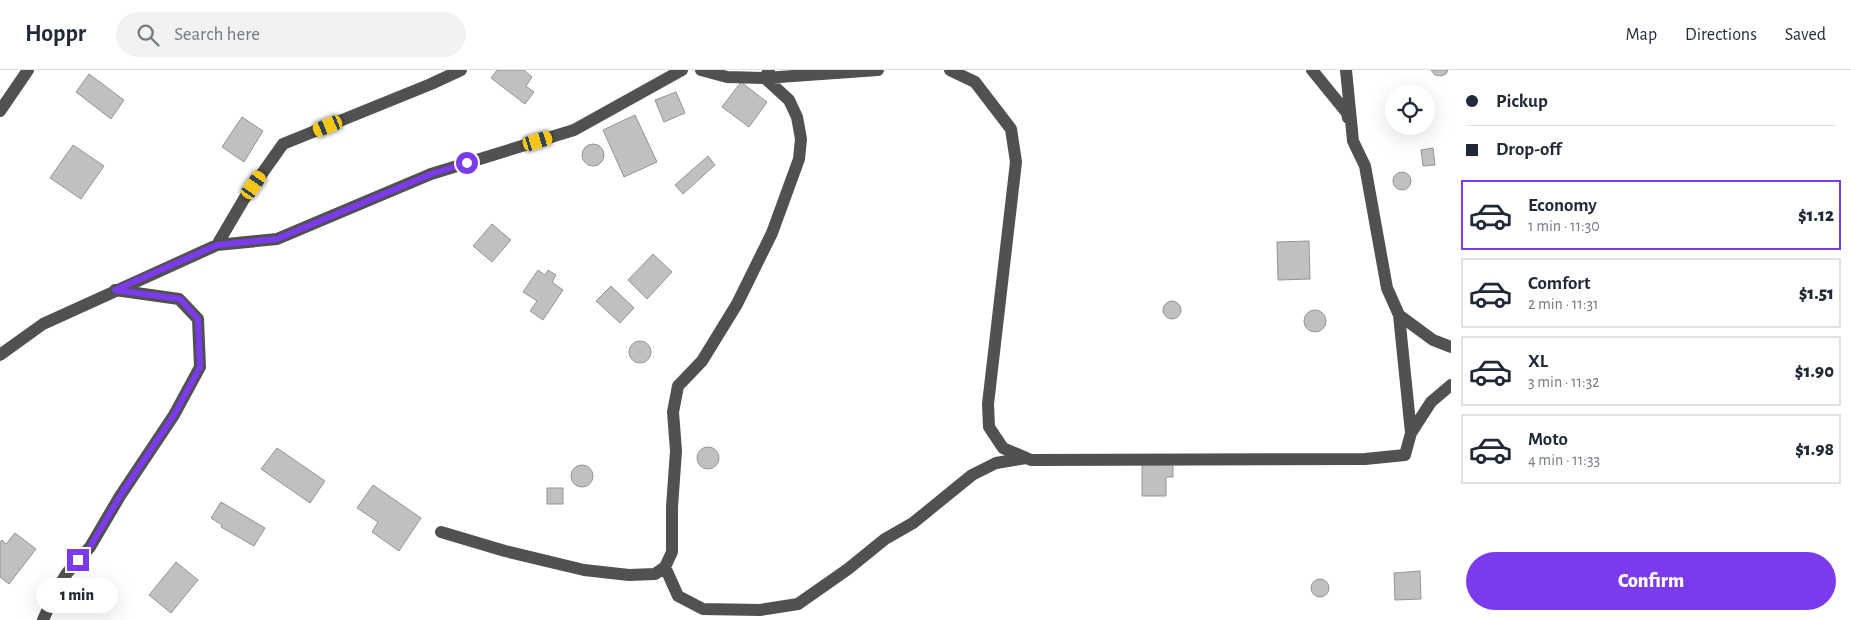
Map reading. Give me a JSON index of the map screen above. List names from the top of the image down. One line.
{"page":{"header":"Hoppr","search":"Search here","nav":["Map","Directions","Saved"],"banner":["Pickup","Drop-off"],"list":[{"name":"Economy","note":"1 min · 11:30","value":"$1.12"},{"name":"Comfort","note":"2 min · 11:31","value":"$1.51"},{"name":"XL","note":"3 min · 11:32","value":"$1.90"},{"name":"Moto","note":"4 min · 11:33","value":"$1.98"}],"buttons":"Confirm","bubble":"1 min"}}
